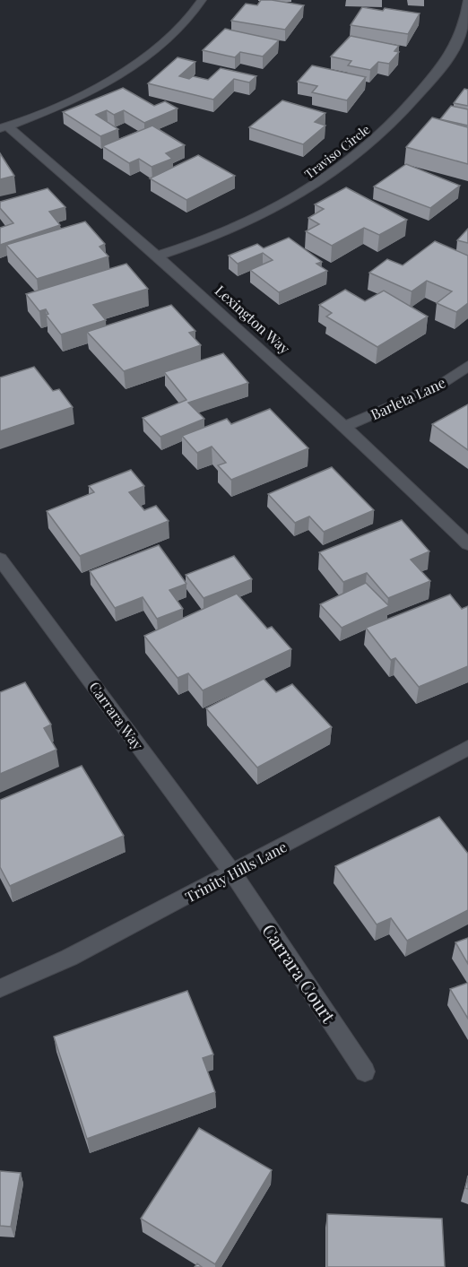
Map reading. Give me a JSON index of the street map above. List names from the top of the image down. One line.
{"streets":{"street":["Traviso Circle","Lexington Way","Barleta Lane","Carrara Way","Trinity Hills Lane","Carrara Court"]},"crossings":[["Traviso Circle","Lexington Way"],["Lexington Way","Barleta Lane"],["Carrara Way","Trinity Hills Lane"],["Carrara Way","Carrara Court"],["Trinity Hills Lane","Carrara Court"]]}
